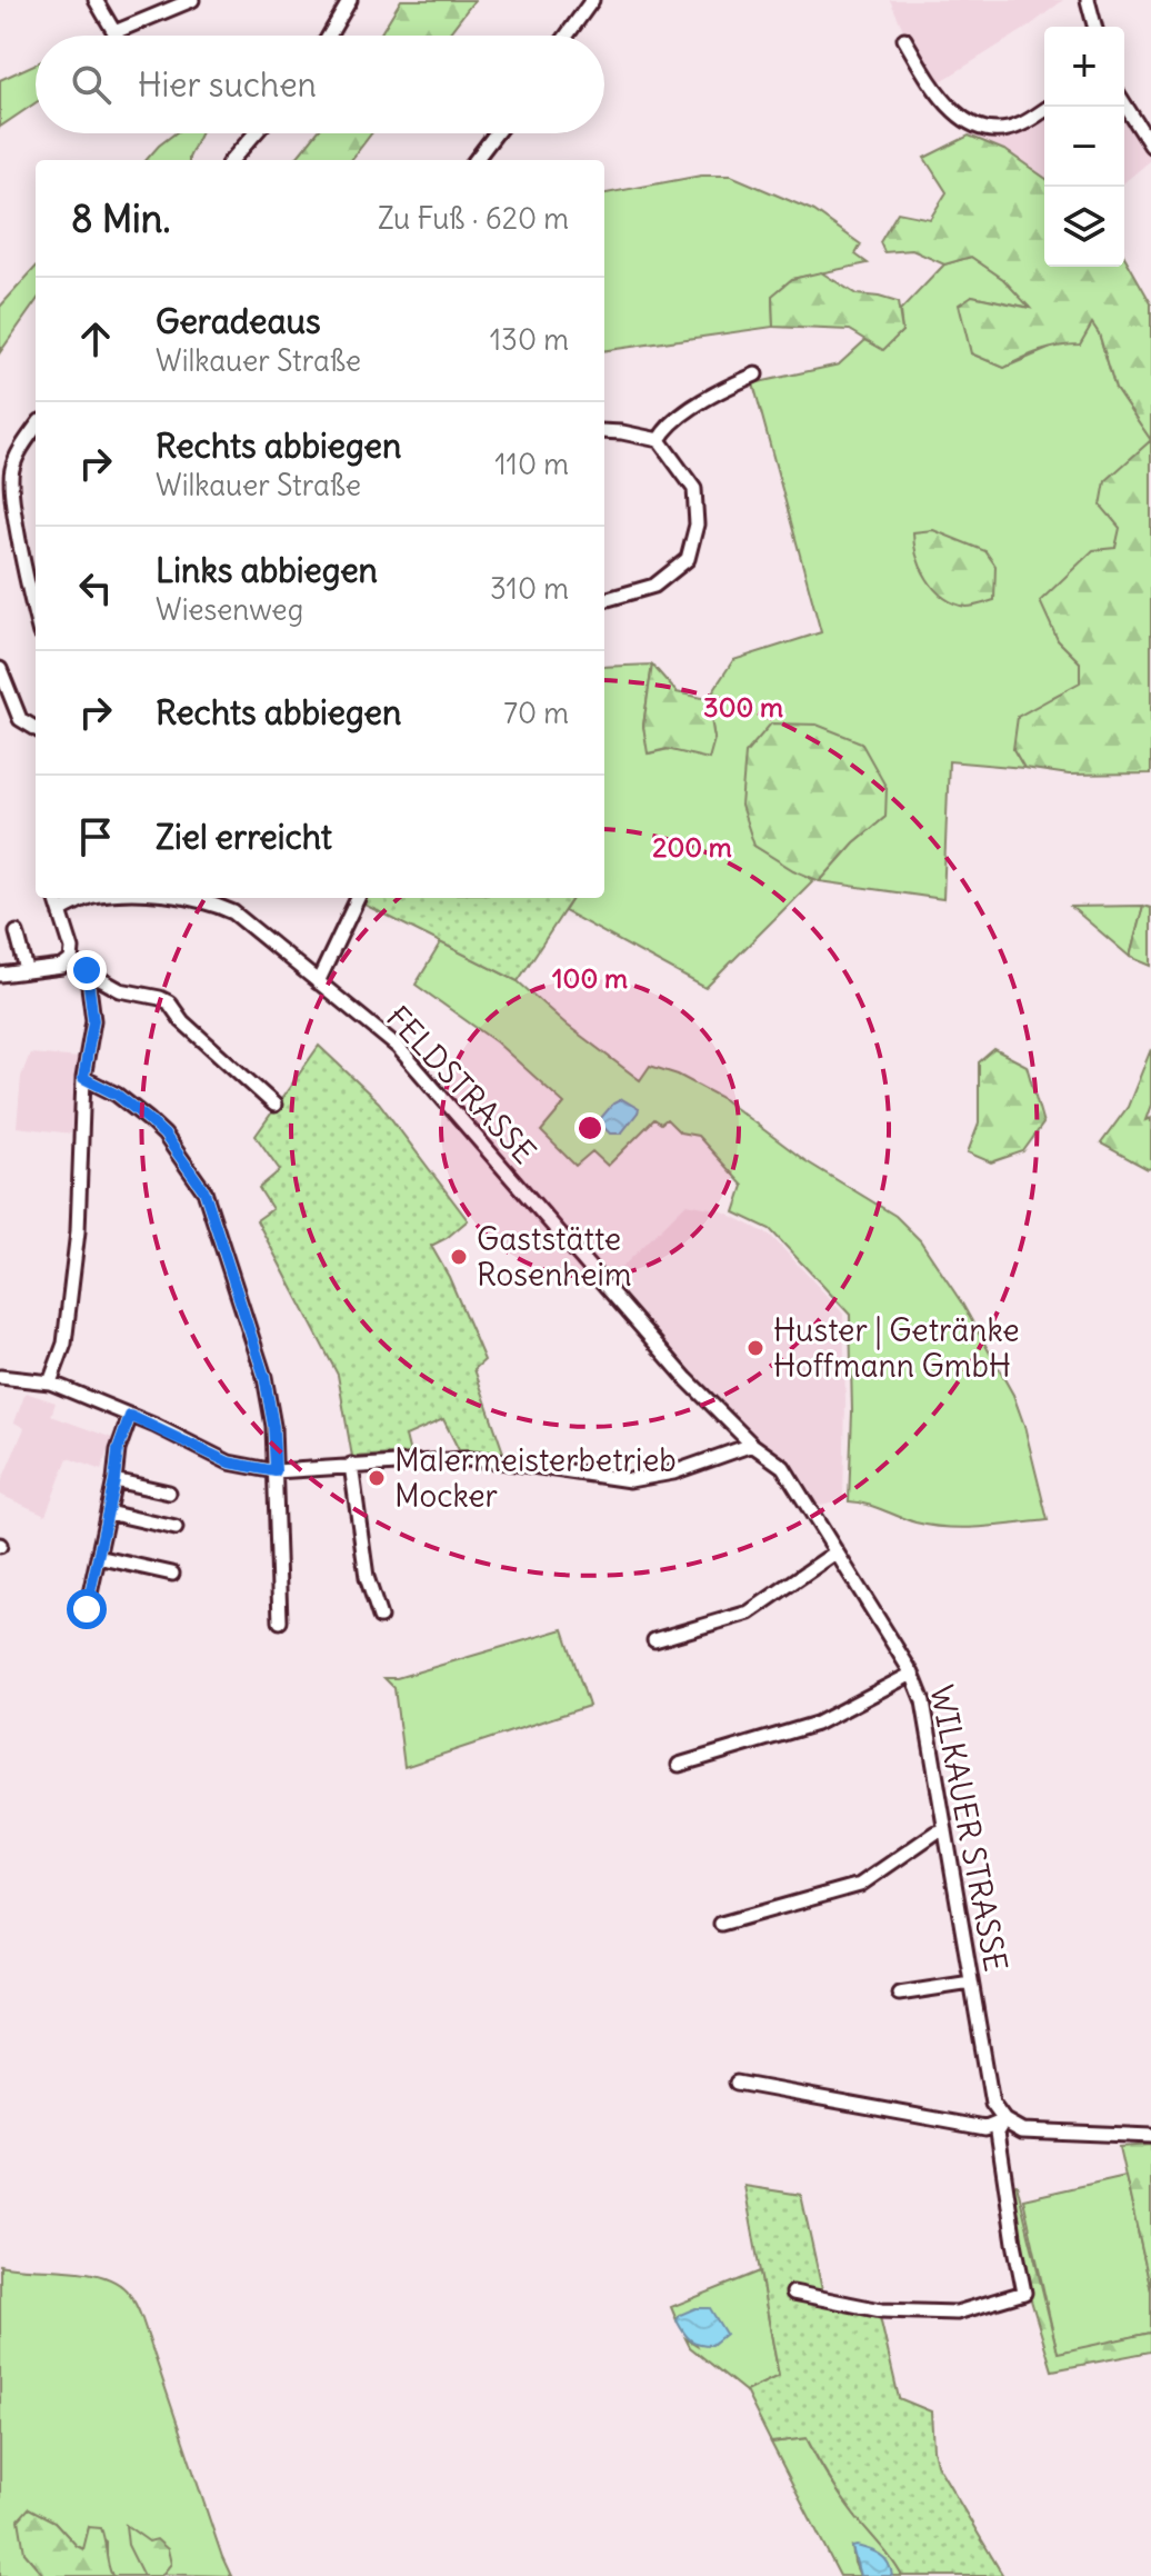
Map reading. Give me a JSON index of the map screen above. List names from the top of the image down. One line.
{"streets":{"street":["FELDSTRASSE","WILKAUER STRASSE"]},"crossings":[["FELDSTRASSE","WILKAUER STRASSE"]],"places":["Gaststätte Rosenheim","Huster | Getränke Hoffmann GmbH","Malermeisterbetrieb Mocker"],"page":{"map_buttons":["+","−"],"search":"Hier suchen","heading":["8 Min.","Zu Fuß · 620 m"],"list":[["Geradeaus","Wilkauer Straße","130 m"],["Rechts abbiegen","Wilkauer Straße","110 m"],["Links abbiegen","Wiesenweg","310 m"],["Rechts abbiegen","70 m"],"Ziel erreicht"]},"rings":["300 m","200 m","100 m"]}
